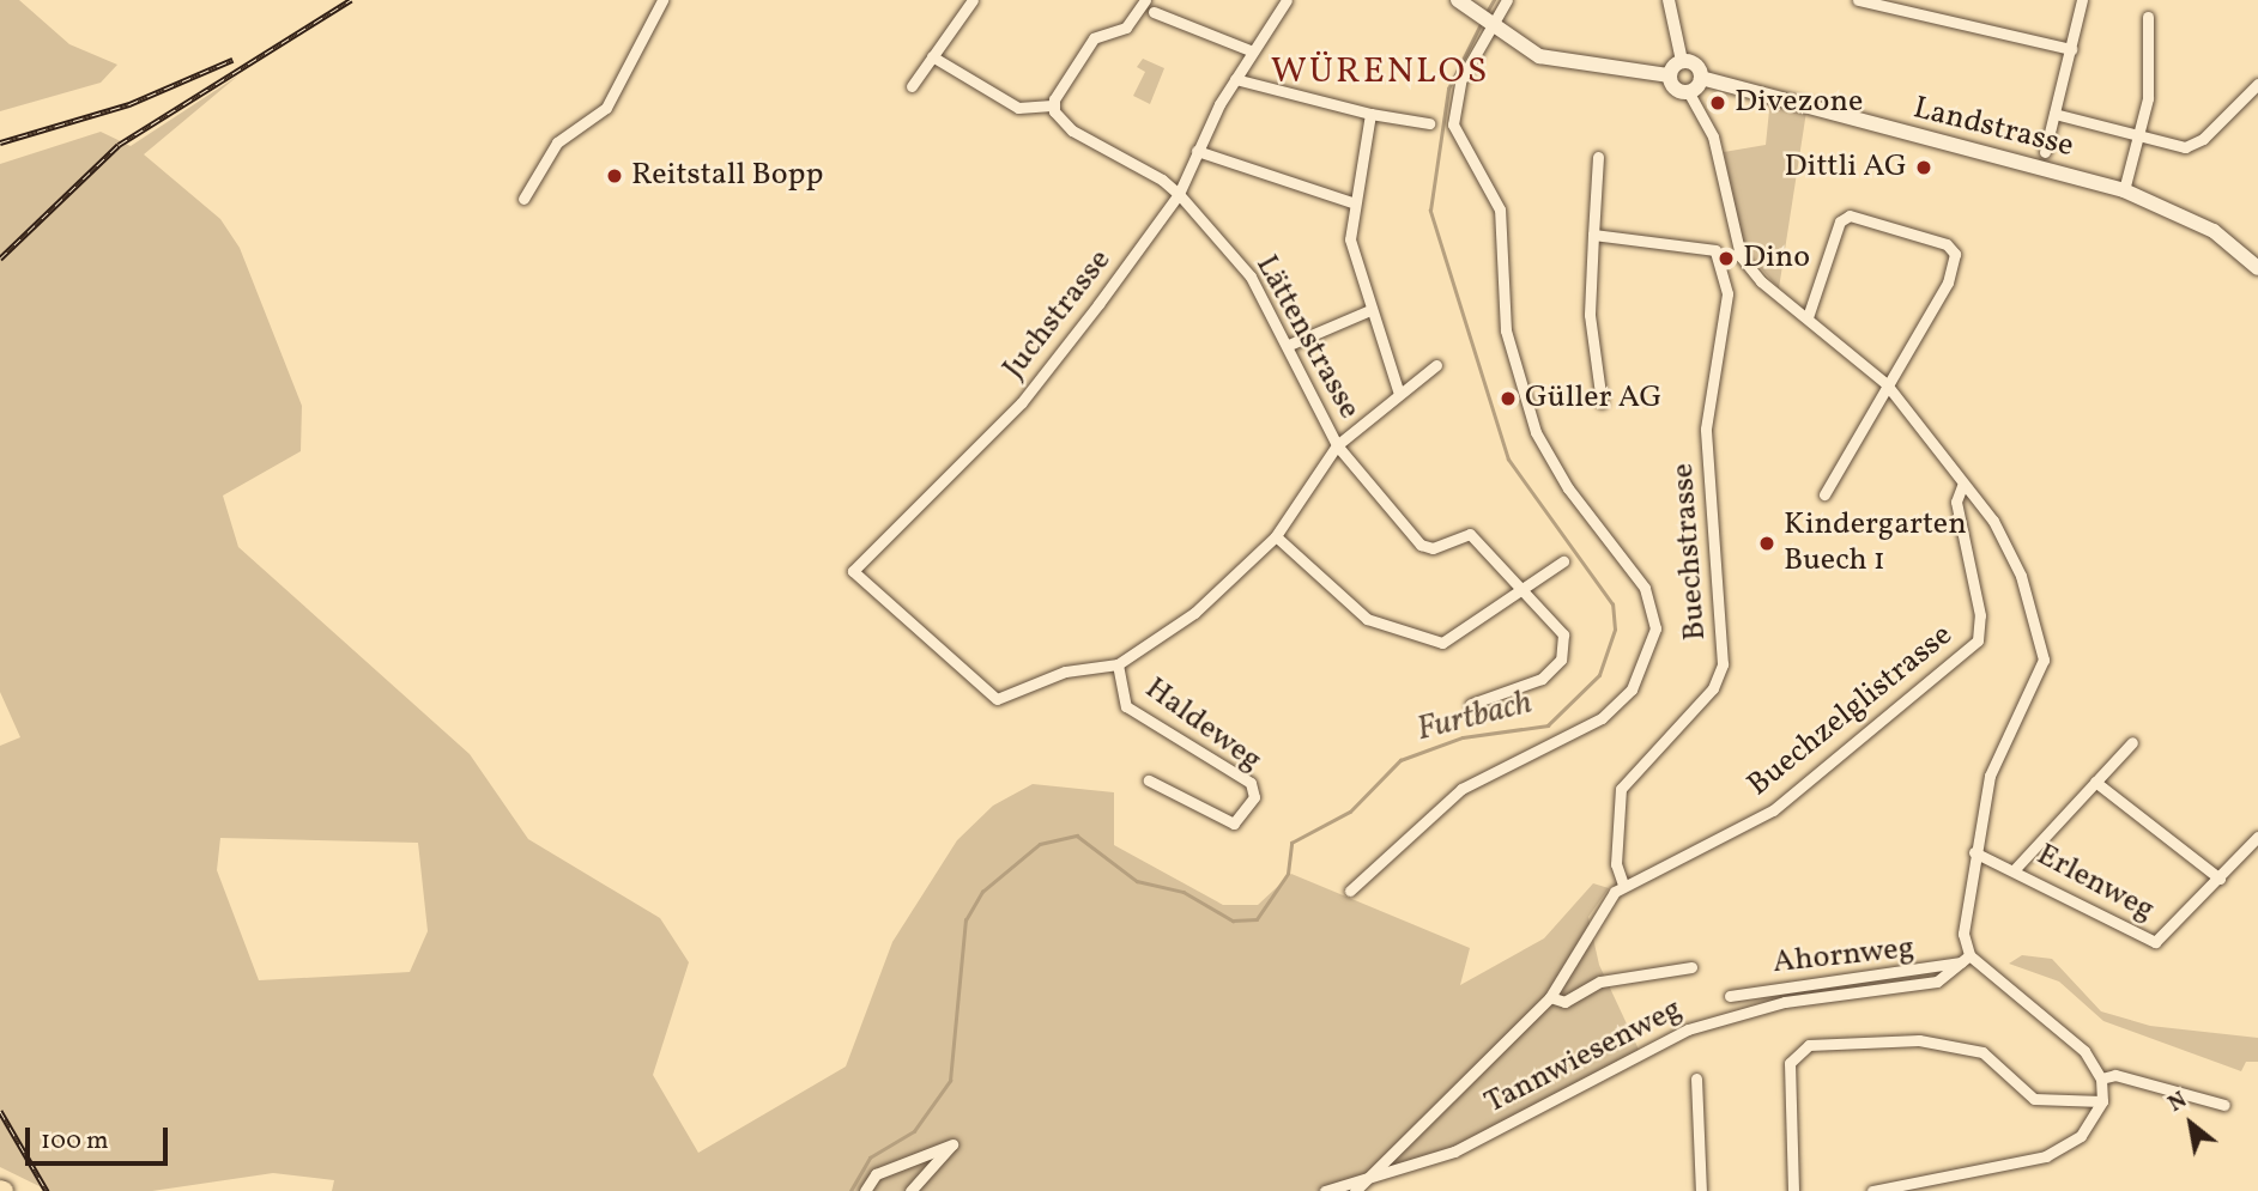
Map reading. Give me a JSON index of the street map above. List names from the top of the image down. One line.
{"streets":{"main road":["Landstrasse"],"street":["Juchstrasse","Lättenstrasse","Buechstrasse","Buechzelglistrasse","Haldeweg","Erlenweg","Ahornweg","Tannwiesenweg"]},"crossings":[["Juchstrasse","Lättenstrasse"],["Lättenstrasse","Haldeweg"],["Buechstrasse","Buechzelglistrasse"],["Ahornweg","Tannwiesenweg"]],"districts":["WÜRENLOS"],"water":["Furtbach"],"places":["Divezone","Dittli AG","Reitstall Bopp","Dino","Güller AG","Kindergarten Buech 1"],"scale_bar":"100 m","north":"top left"}
